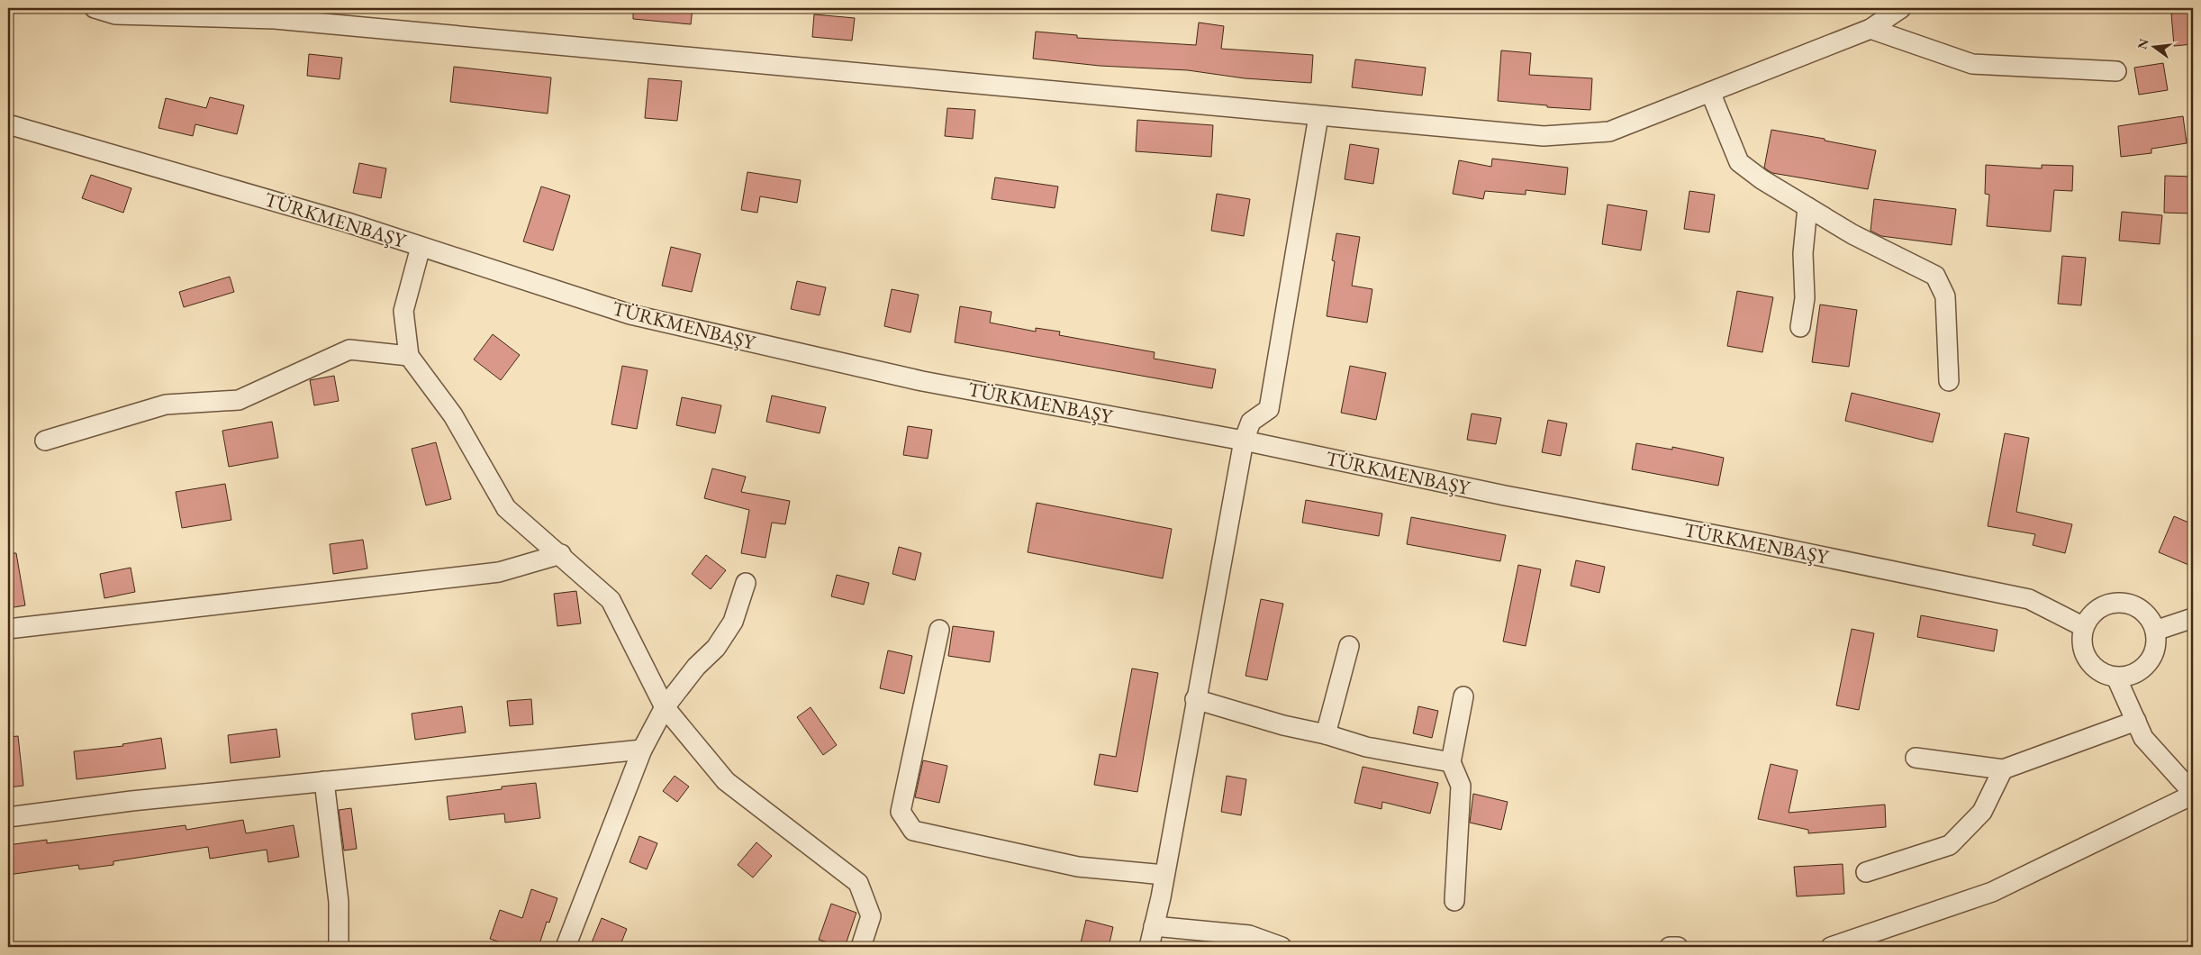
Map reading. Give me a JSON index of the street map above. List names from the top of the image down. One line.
{"streets":{"street":["TÜRKMENBAŞY"]},"north":"left"}
